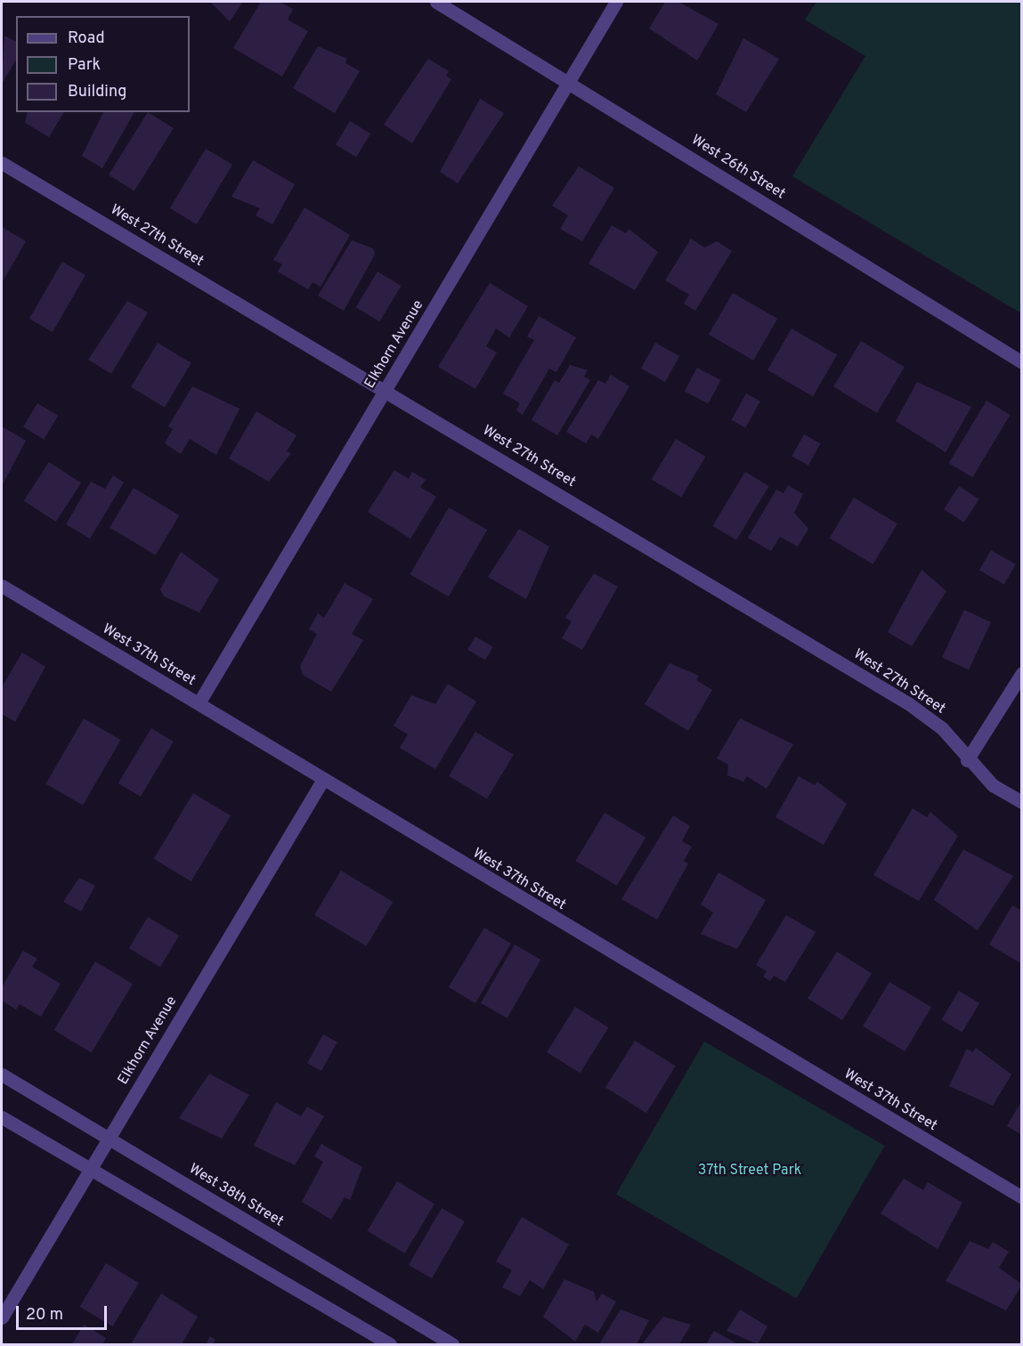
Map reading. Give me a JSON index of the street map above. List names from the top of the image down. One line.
{"streets":{"street":["West 26th Street","West 27th Street","Elkhorn Avenue","West 37th Street","West 38th Street"]},"crossings":[["West 26th Street","Elkhorn Avenue"],["West 27th Street","Elkhorn Avenue"],["Elkhorn Avenue","West 37th Street"],["Elkhorn Avenue","West 38th Street"]],"parks":["37th Street Park"],"legend":["Road","Park","Building"],"scale_bar":"20 m"}
